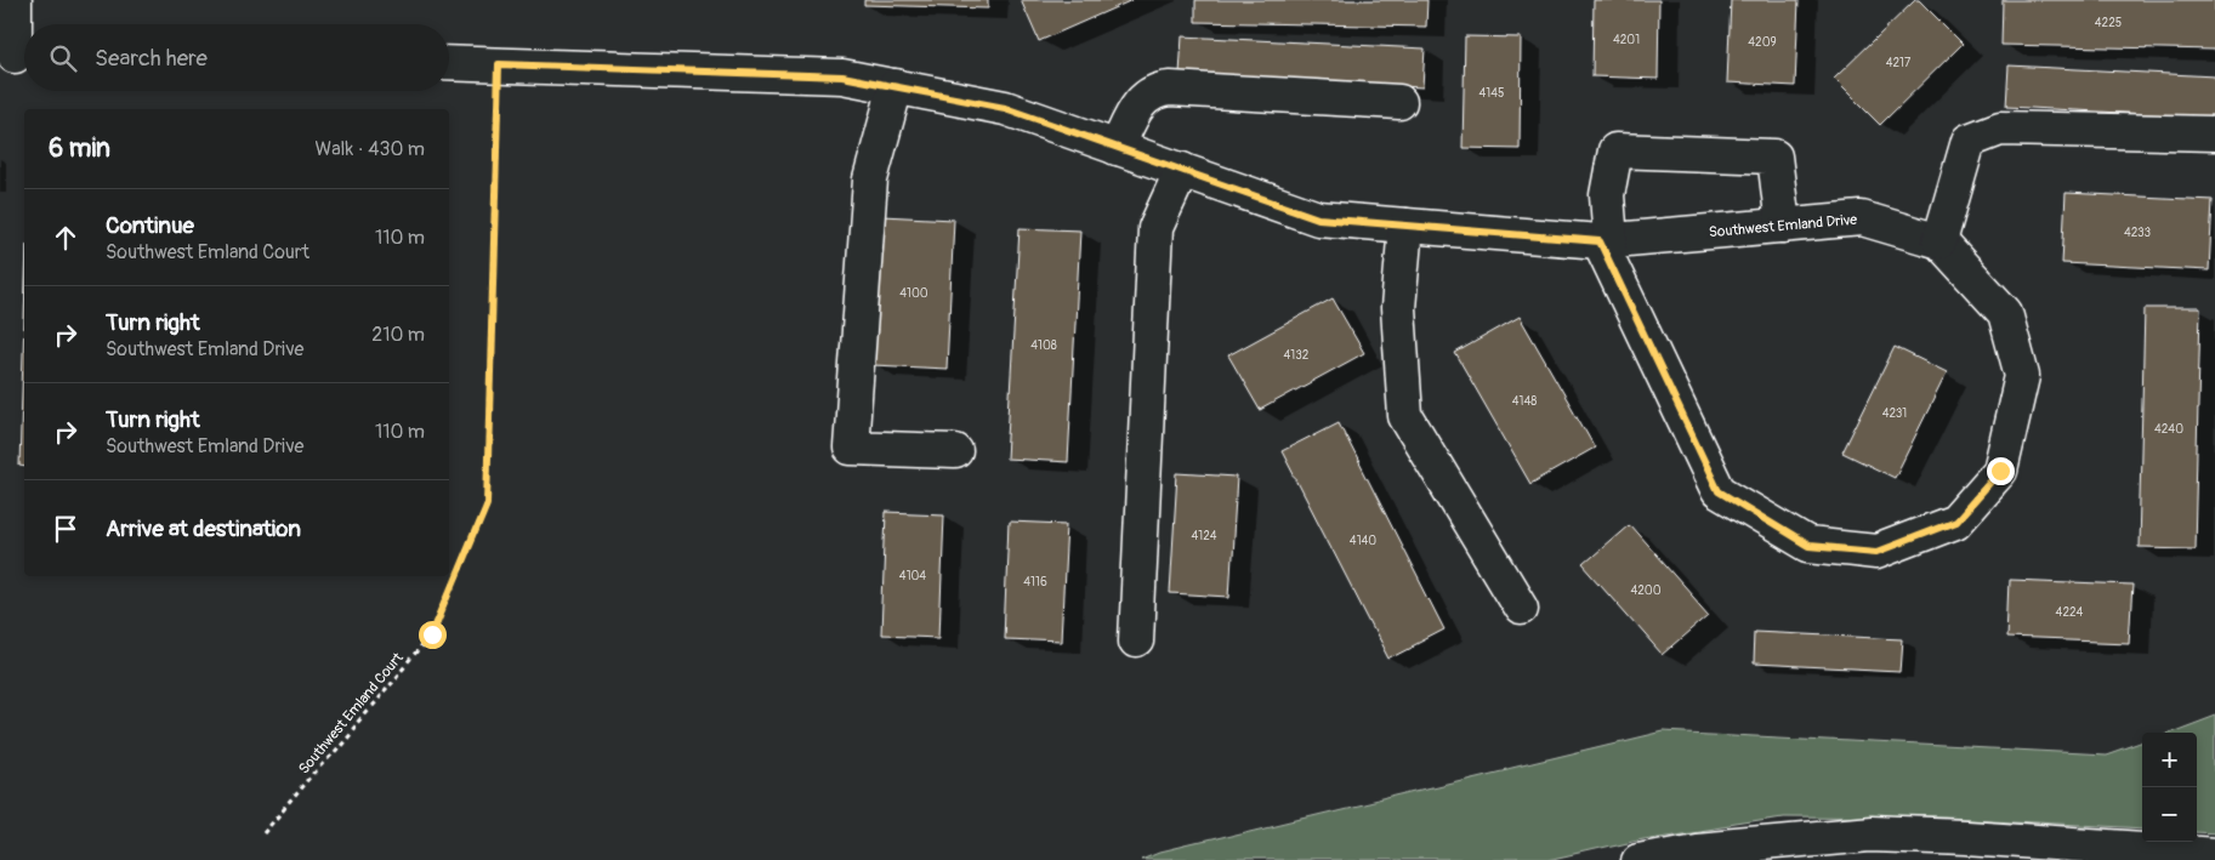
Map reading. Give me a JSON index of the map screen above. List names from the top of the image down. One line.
{"streets":{"main road":["Southwest Emland Drive"],"path":["Southwest Emland Court"]},"crossings":[["Southwest Emland Drive","Southwest Emland Court"]],"house_numbers":["4225","4201","4209","4217","4145","4233","4100","4108","4132","4148","4231","4240","4124","4140","4104","4116","4200","4224"],"page":{"search":"Search here","heading":["6 min","Walk · 430 m"],"list":[["Continue","Southwest Emland Court","110 m"],["Turn right","Southwest Emland Drive","210 m"],["Turn right","Southwest Emland Drive","110 m"],"Arrive at destination"],"map_buttons":["+","−"]}}
